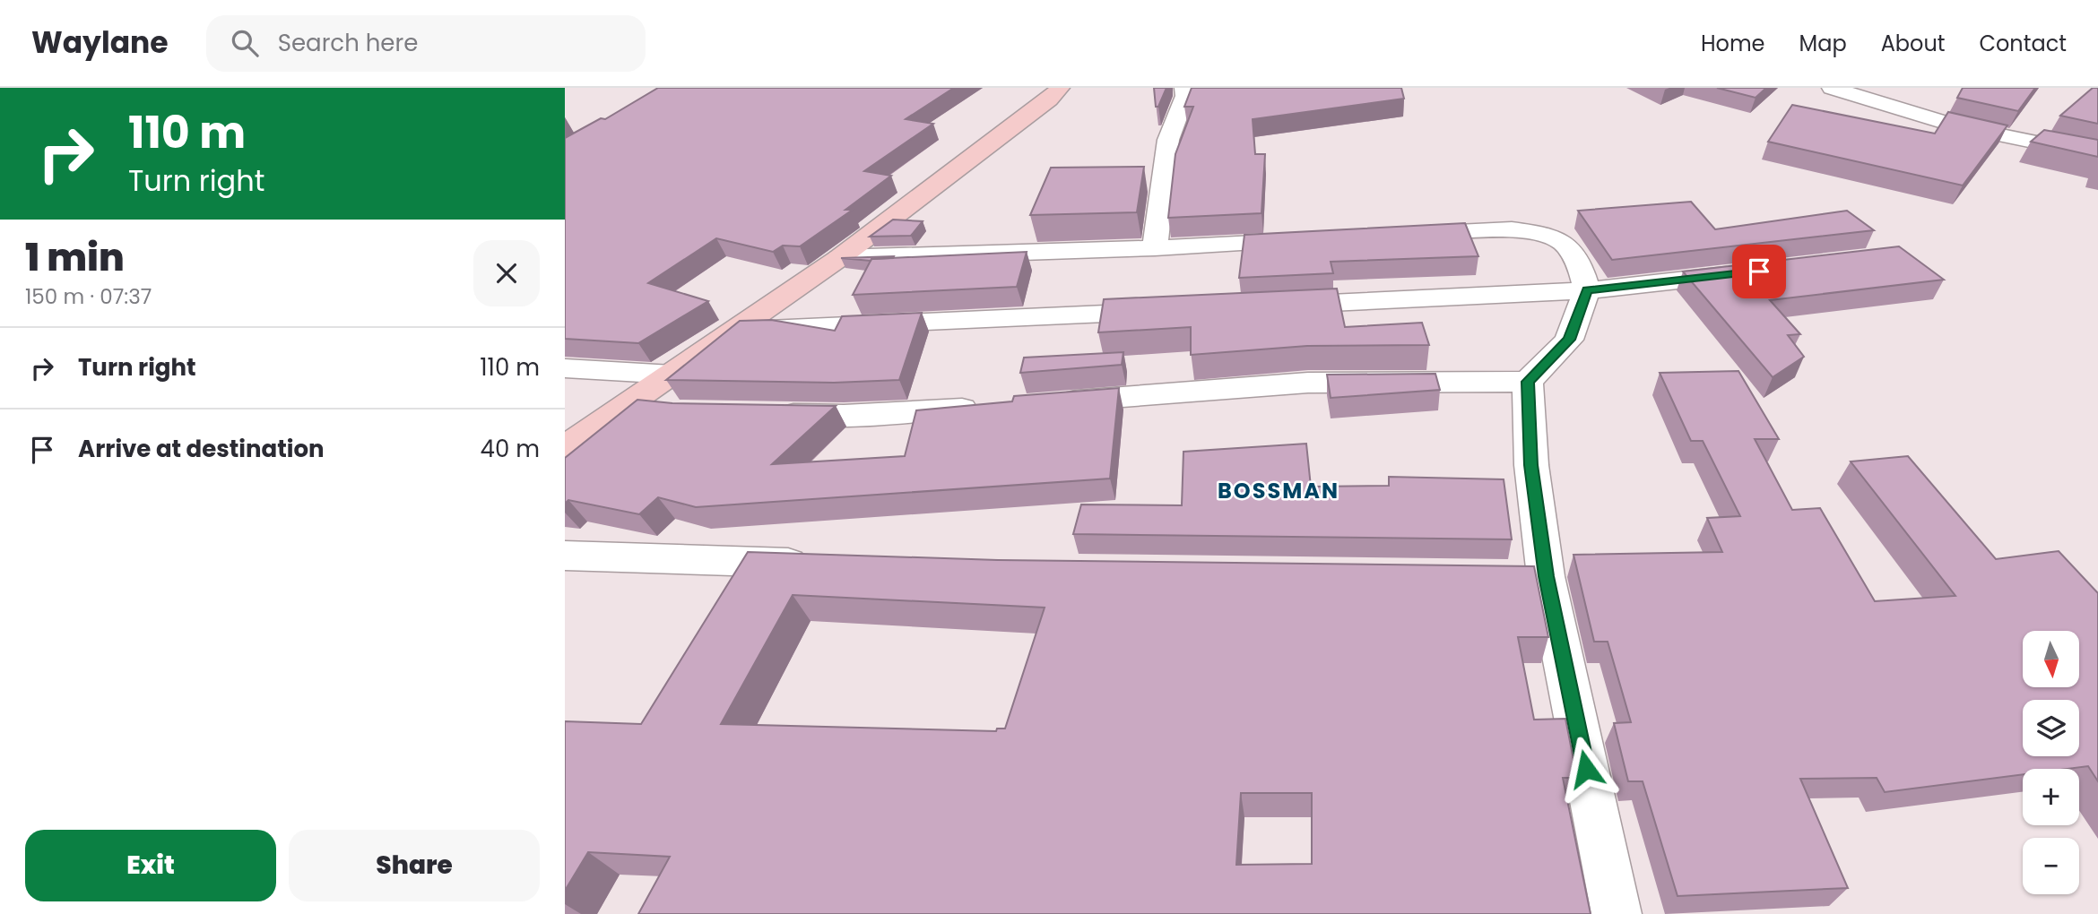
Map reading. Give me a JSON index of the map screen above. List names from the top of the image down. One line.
{"districts":["BOSSMAN"],"north":"bottom","page":{"header":"Waylane","search":"Search here","nav":["Home","Map","About","Contact"],"turn":["110 m","Turn right"],"heading":["1 min","150 m · 07:37"],"list":[{"name":"Turn right","value":"110 m"},{"name":"Arrive at destination","value":"40 m"}],"map_buttons":["+","−"],"buttons":["Exit","Share"]}}
